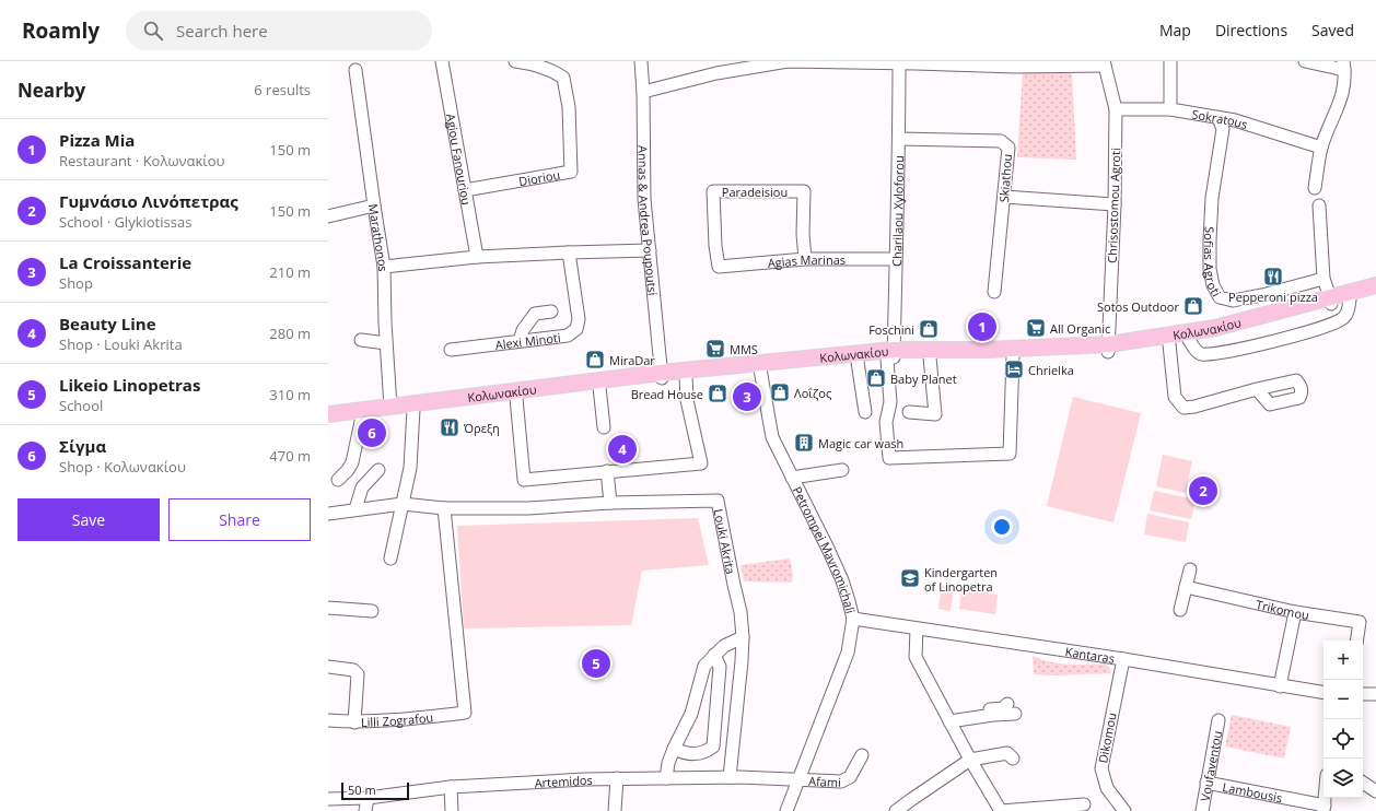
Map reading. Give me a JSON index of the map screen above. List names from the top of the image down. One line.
{"streets":{"main road":["Κολωνακίου"],"street":["Sokratous","Agiou Fanouriou","Dioriou","Skiathou","Paradeisiou","Chrisostomou Agroti","Charilaou Xyloforou","Annas & Andrea Poupoutsi","Marathonos","Sofias Agroti","Agias Marinas","Alexi Minoti","Louki Akrita","Petrompei Mavromichali","Trikomou","Kantaras","Lilli Zografou","Dikomou","Voufaventou","Afami","Artemidos","Lambousis"]},"crossings":[["Sokratous","Chrisostomou Agroti"],["Sokratous","Sofias Agroti"],["Agiou Fanouriou","Dioriou"],["Skiathou","Charilaou Xyloforou"],["Paradeisiou","Agias Marinas"],["Chrisostomou Agroti","Κολωνακίου"],["Charilaou Xyloforou","Agias Marinas"],["Charilaou Xyloforou","Κολωνακίου"],["Annas & Andrea Poupoutsi","Κολωνακίου"],["Marathonos","Κολωνακίου"],["Κολωνακίου","Petrompei Mavromichali"],["Louki Akrita","Lilli Zografou"],["Louki Akrita","Artemidos"],["Petrompei Mavromichali","Kantaras"],["Petrompei Mavromichali","Afami"],["Petrompei Mavromichali","Artemidos"],["Kantaras","Dikomou"],["Voufaventou","Lambousis"],["Afami","Artemidos"]],"places":{"restaurant":["Pepperoni pizza","Όρεξη"],"shop":["Sotos Outdoor","Foschini","MiraDar","Baby Planet","Λοΐζος","Bread House"],"supermarket":["All Organic","MMS"],"hotel":["Chrielka"],"building":["Magic car wash"],"school or university":["Kindergarten of Linopetra"]},"scale_bar":"50 m","page":{"header":"Roamly","search":"Search here","nav":["Map","Directions","Saved"],"heading":["Nearby","6 results"],"list":[{"mark":"1","name":"Pizza Mia","note":"Restaurant · Κολωνακίου","value":"150 m"},{"mark":"2","name":"Γυμνάσιο Λινόπετρας","note":"School · Glykiotissas","value":"150 m"},{"mark":"3","name":"La Croissanterie","note":"Shop","value":"210 m"},{"mark":"4","name":"Beauty Line","note":"Shop · Louki Akrita","value":"280 m"},{"mark":"5","name":"Likeio Linopetras","note":"School","value":"310 m"},{"mark":"6","name":"Σίγμα","note":"Shop · Κολωνακίου","value":"470 m"}],"pins":["1","3","6","4","2","5"],"buttons":["Save","Share"],"map_buttons":["+","−"],"scale":"50 m"}}
